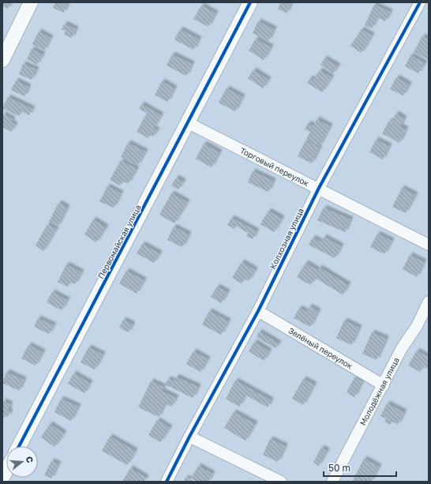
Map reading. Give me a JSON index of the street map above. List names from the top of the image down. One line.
{"streets":{"street":["Торговый переулок","Колхозная улица","Первомайская улица","Зелёный переулок","Молодёжная улица"]},"crossings":[["Торговый переулок","Колхозная улица"],["Торговый переулок","Первомайская улица"],["Колхозная улица","Зелёный переулок"],["Зелёный переулок","Молодёжная улица"]],"scale_bar":"50 m","north":"right"}
